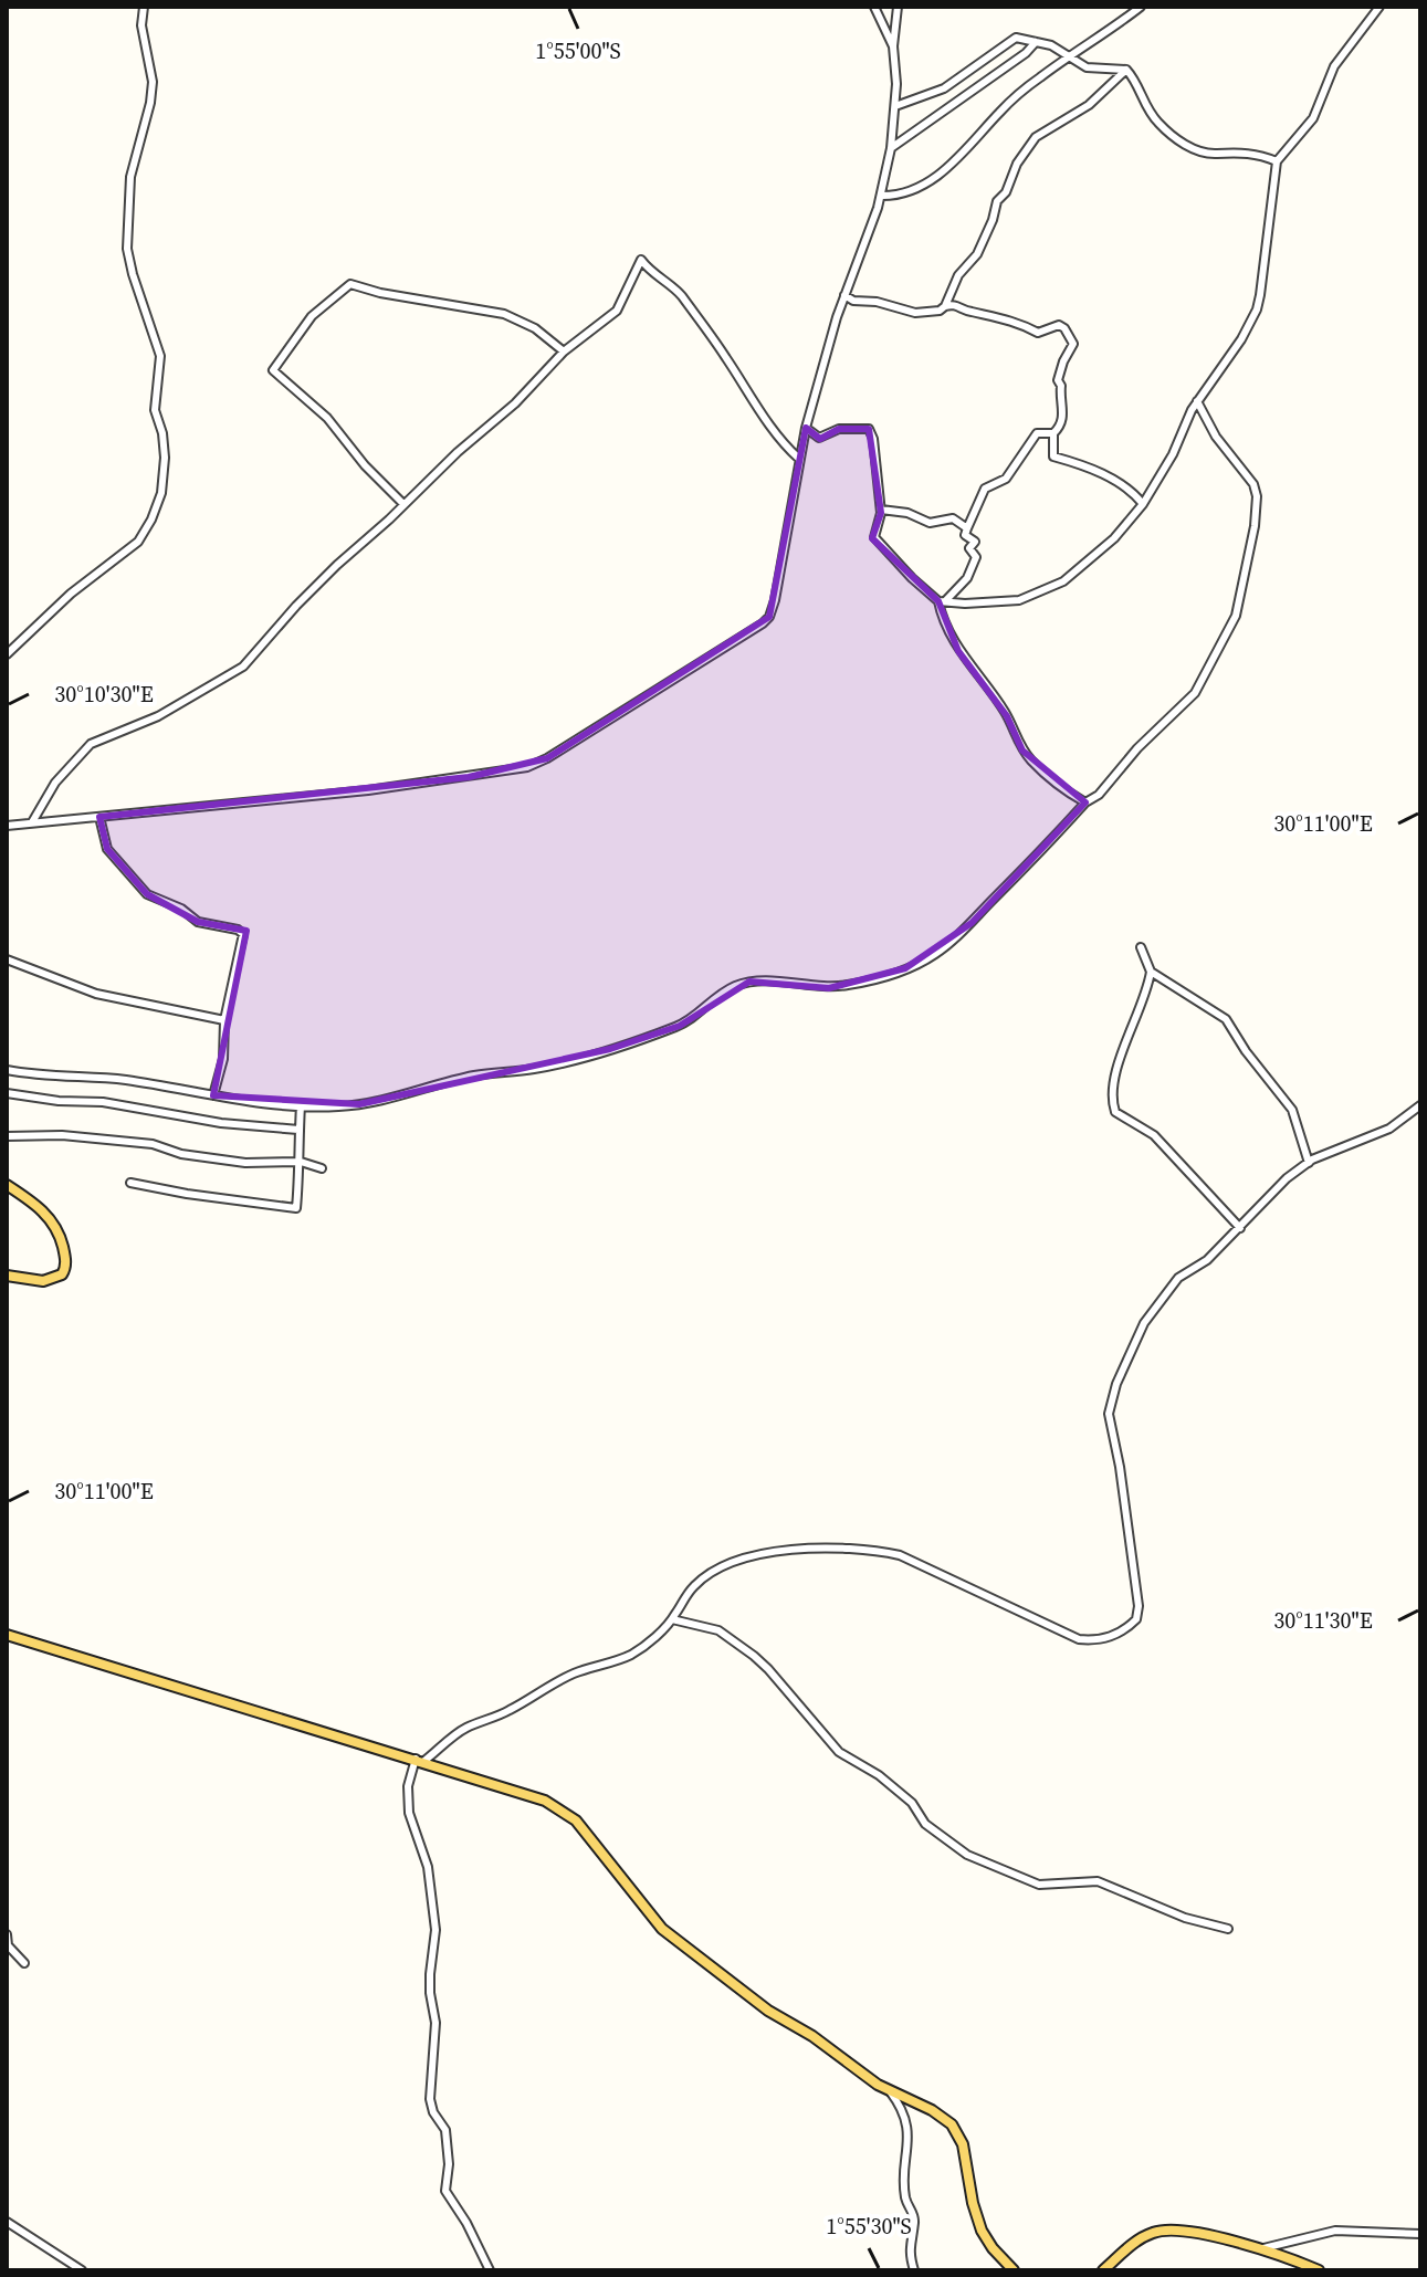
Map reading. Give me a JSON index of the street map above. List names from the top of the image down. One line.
{"coordinates":["1°55'00\"S","30°10'30\"E","30°11'00\"E","30°11'30\"E","1°55'30\"S"]}
